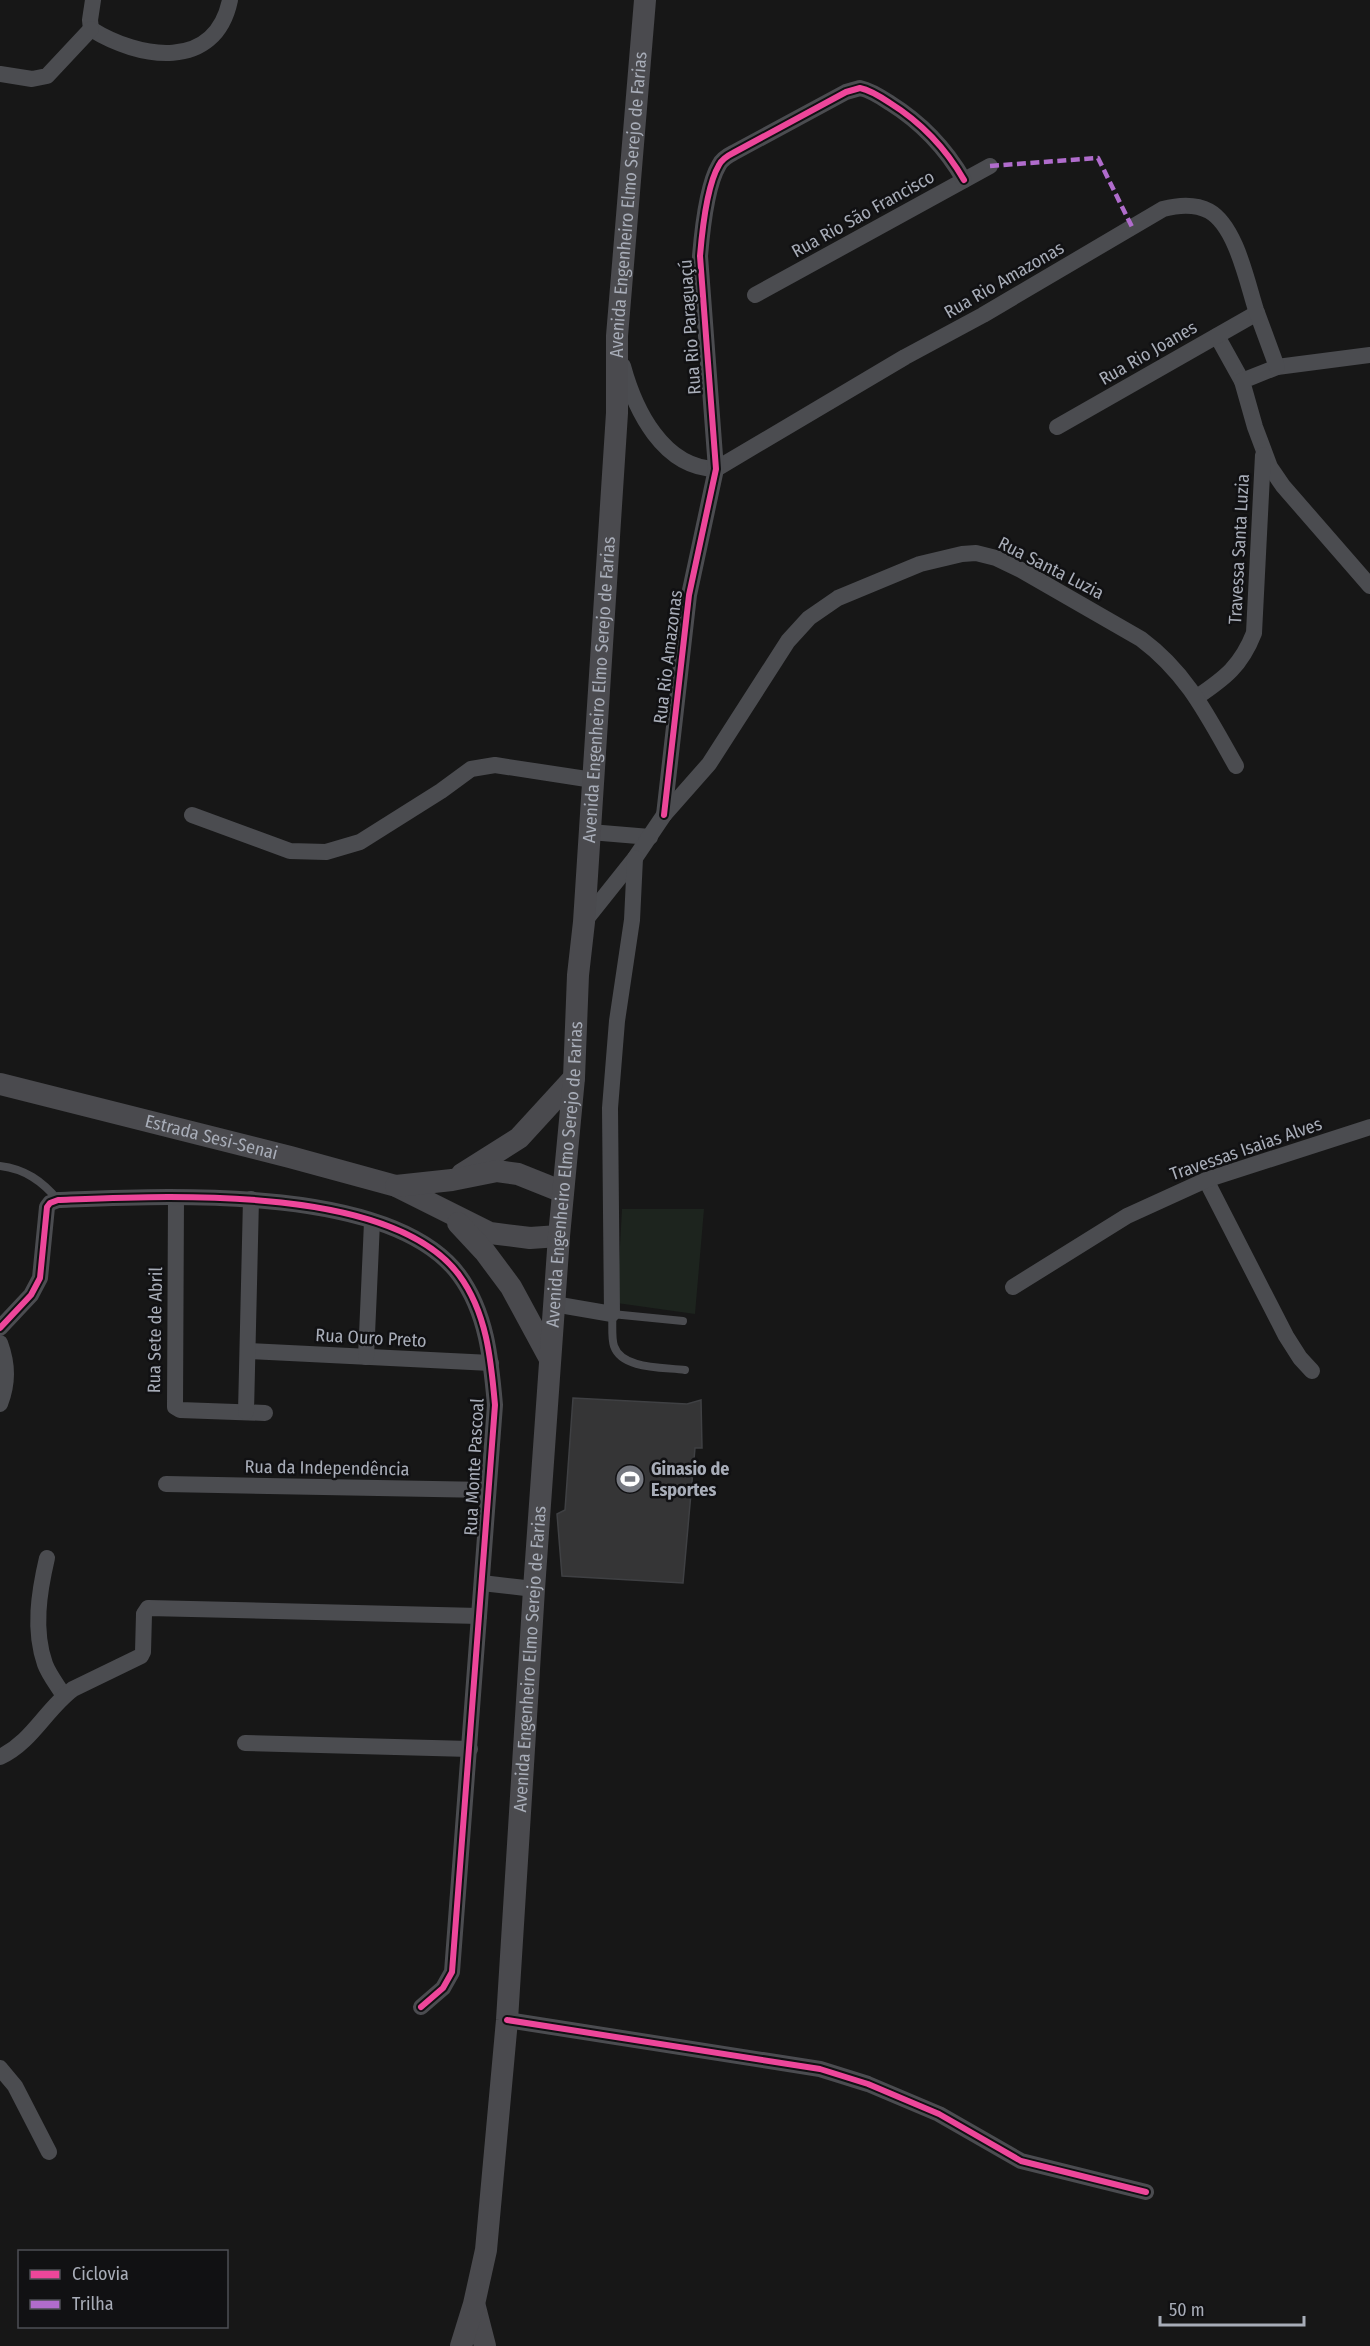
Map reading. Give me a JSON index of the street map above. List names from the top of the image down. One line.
{"streets":{"main road":["Avenida Engenheiro Elmo Serejo de Farias","Estrada Sesi-Senai"],"street":["Rua Rio São Francisco","Rua Rio Amazonas","Rua Rio Paraguaçú","Rua Rio Joanes","Travessa Santa Luzia","Rua Santa Luzia","Travessas Isaias Alves","Rua Sete de Abril","Rua Ouro Preto","Rua Monte Pascoal","Rua da Independência"]},"crossings":[["Avenida Engenheiro Elmo Serejo de Farias","Estrada Sesi-Senai"],["Rua Rio São Francisco","Rua Rio Paraguaçú"],["Rua Rio Amazonas","Rua Rio Paraguaçú"],["Rua Rio Amazonas","Rua Rio Joanes"],["Rua Rio Amazonas","Rua Santa Luzia"],["Travessa Santa Luzia","Rua Santa Luzia"],["Rua Sete de Abril","Rua Monte Pascoal"],["Rua Ouro Preto","Rua Monte Pascoal"],["Rua Monte Pascoal","Rua da Independência"]],"places":{"sports":["Ginasio de Esportes"]},"legend":["Ciclovia","Trilha"],"scale_bar":"50 m"}
